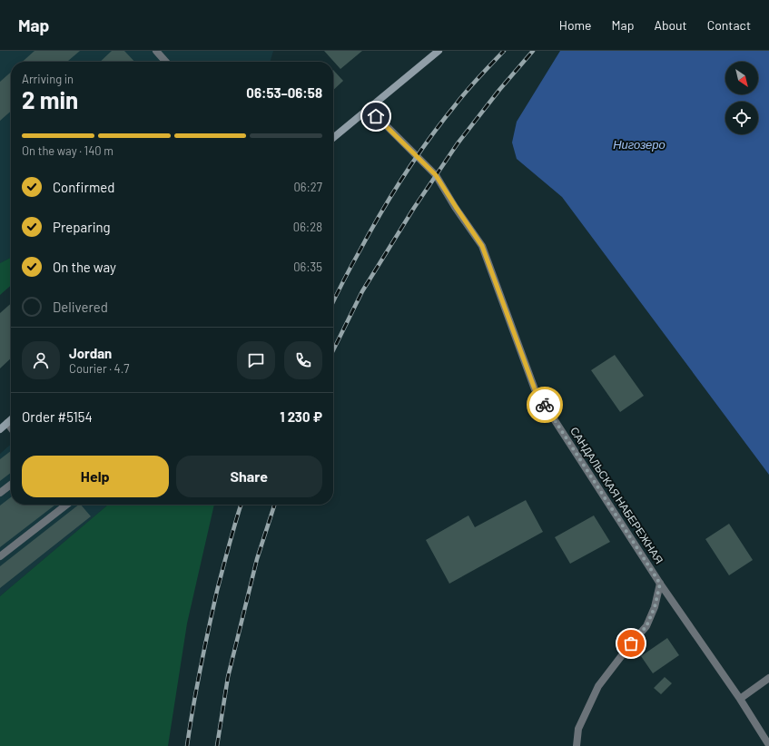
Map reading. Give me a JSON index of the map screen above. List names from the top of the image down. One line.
{"streets":{"street":["САНДАЛЬСКАЯ НАБЕРЕЖНАЯ"]},"water":["Нигозеро"],"north":"bottom right","page":{"header":"Map","nav":["Home","Map","About","Contact"],"heading":["2 min","Arriving in","06:53–06:58"],"panel":["Jordan","Courier · 4.7","Order #5154","1 230 ₽"],"bar":"On the way · 140 m","list":[["Confirmed","06:27"],["Preparing","06:28"],["On the way","06:35"],"Delivered"],"buttons":["Help","Share"]}}
